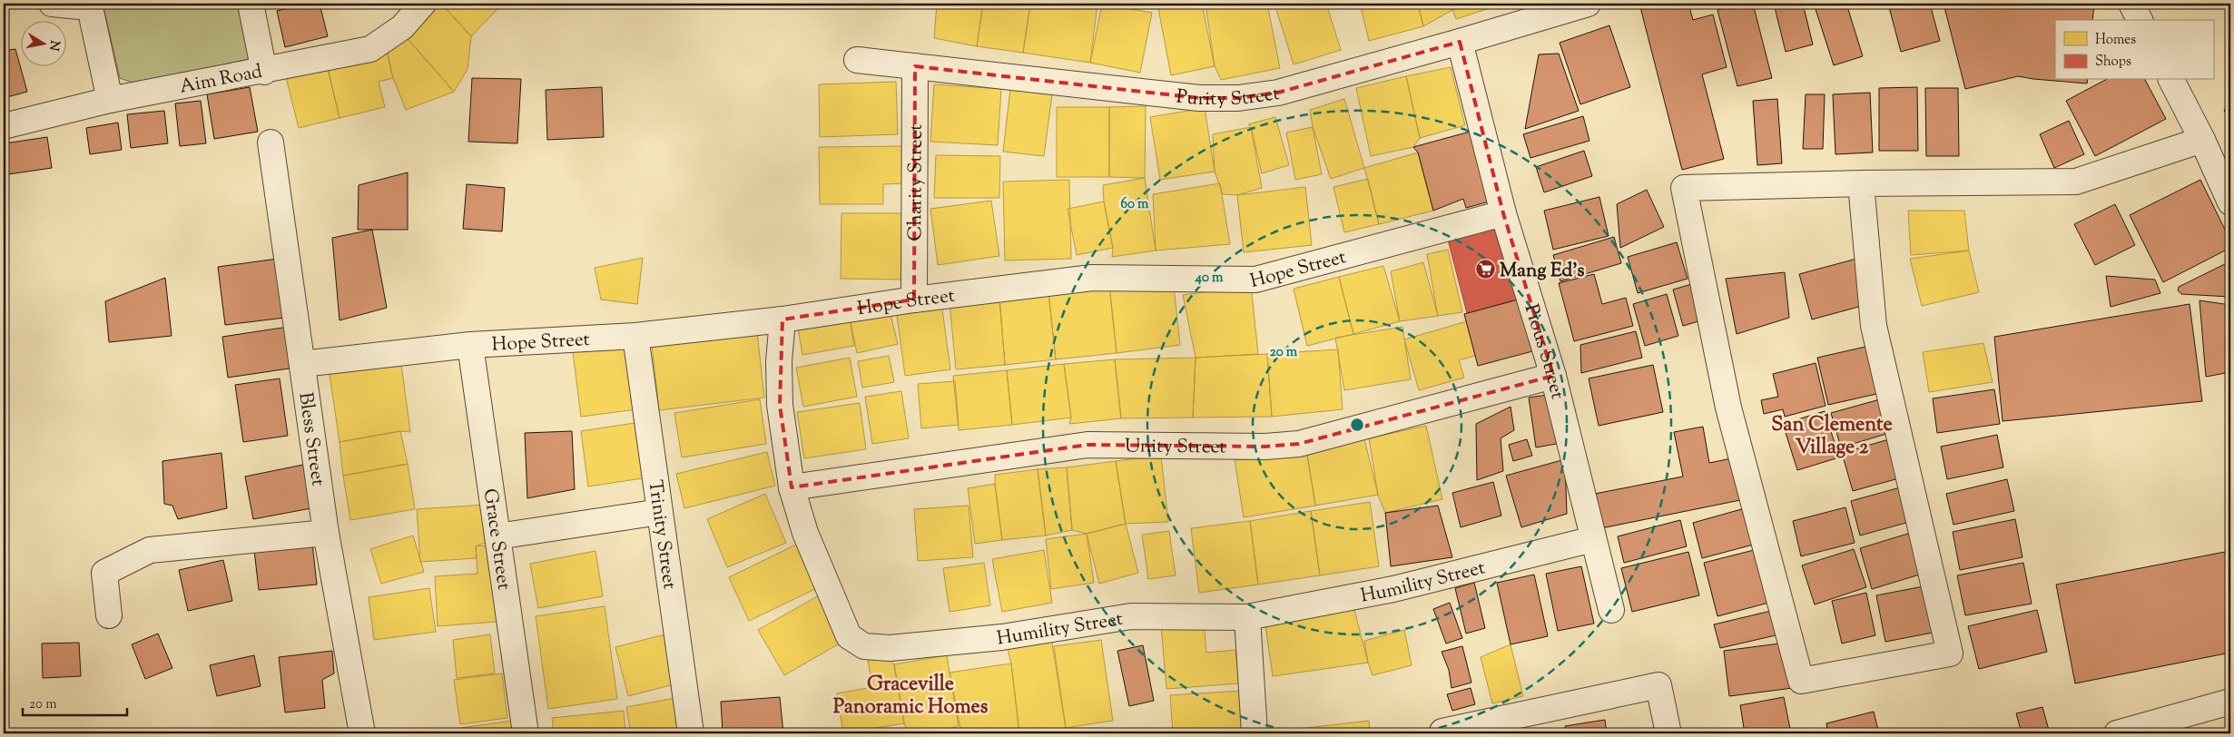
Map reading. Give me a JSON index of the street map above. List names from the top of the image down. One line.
{"streets":{"street":["Aim Road","Purity Street","Charity Street","Hope Street","Pious Street","Bless Street","Unity Street","Trinity Street","Grace Street","Humility Street"]},"crossings":[["Purity Street","Charity Street"],["Purity Street","Pious Street"],["Charity Street","Hope Street"],["Hope Street","Pious Street"],["Hope Street","Bless Street"],["Hope Street","Trinity Street"],["Hope Street","Grace Street"],["Hope Street","Humility Street"],["Pious Street","Unity Street"],["Pious Street","Humility Street"],["Unity Street","Humility Street"]],"districts":["San Clemente Village 2","Graceville Panoramic Homes"],"places":{"supermarket":["Mang Ed's"]},"legend":["Homes","Shops"],"scale_bar":"20 m","north":"right","rings":["60 m","40 m","20 m"]}
